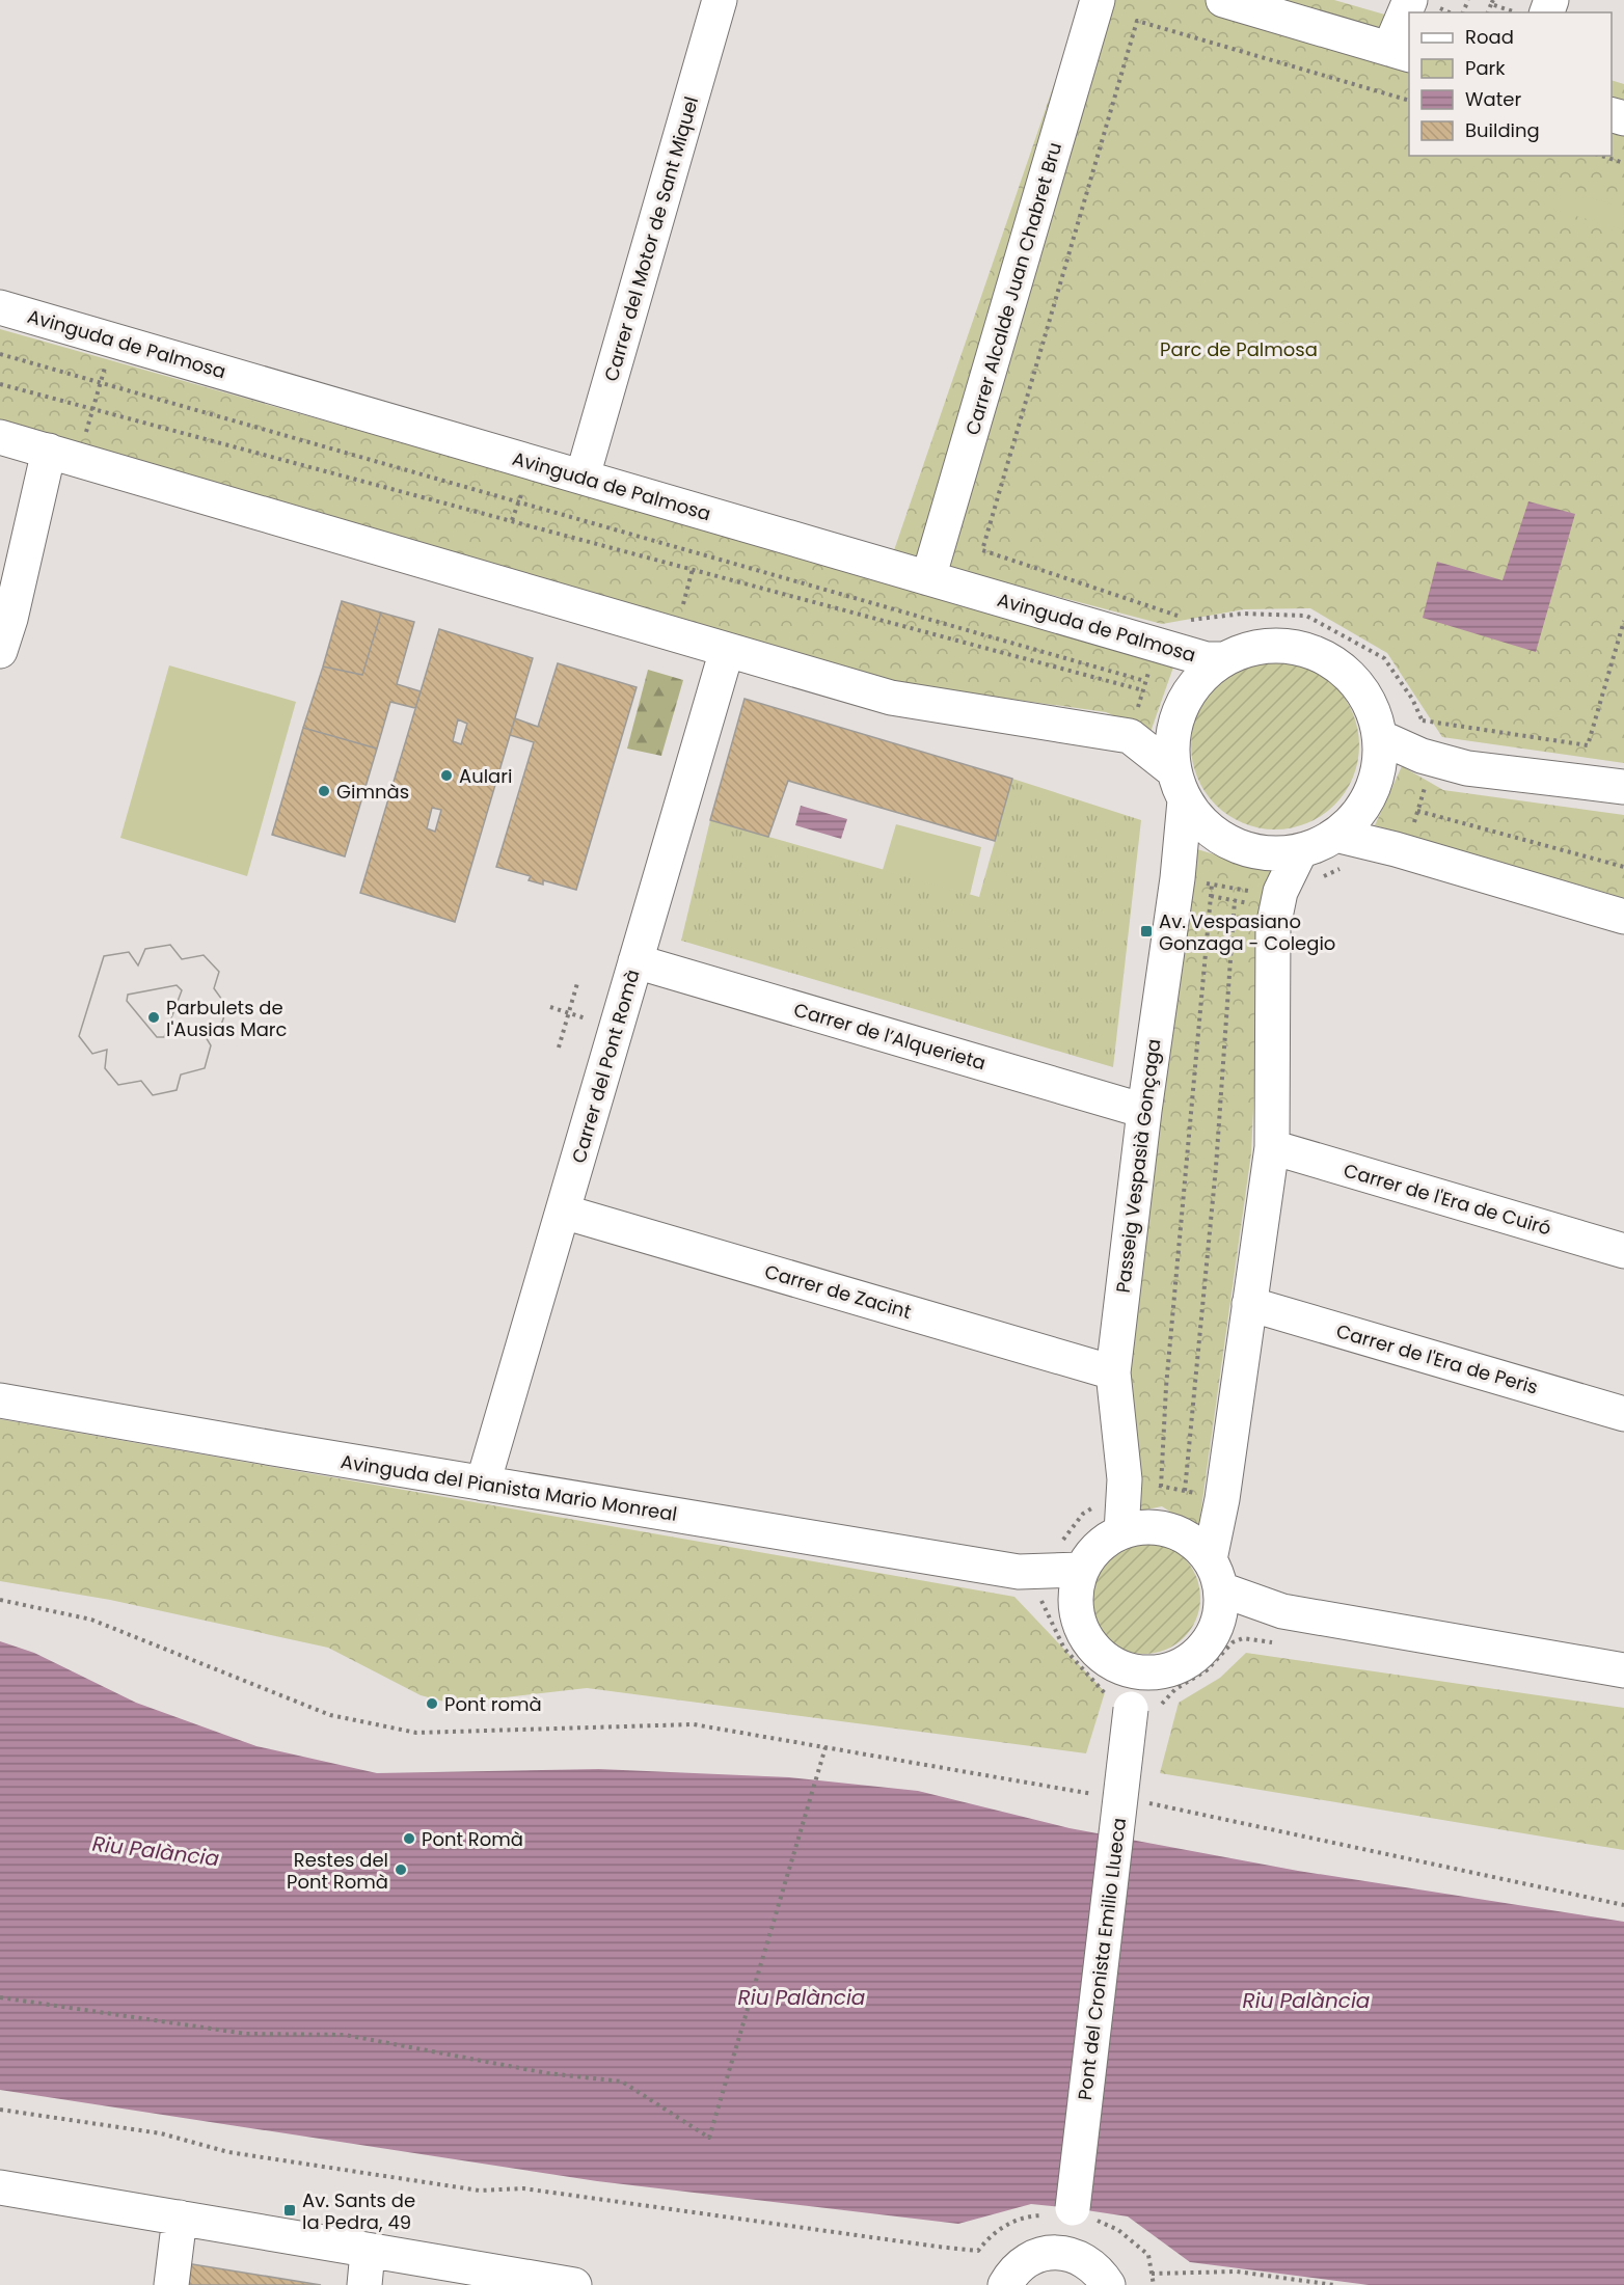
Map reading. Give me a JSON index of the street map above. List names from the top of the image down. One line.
{"streets":{"street":["Carrer del Motor de Sant Miquel","Carrer Alcalde Juan Chabret Bru","Avinguda de Palmosa","Carrer de l’Alquerieta","Carrer del Pont Romà","Passeig Vespasià Gonçaga","Carrer de l'Era de Cuiró","Carrer de Zacint","Carrer de l'Era de Peris","Avinguda del Pianista Mario Monreal","Pont del Cronista Emilio Llueca"]},"crossings":[["Carrer del Motor de Sant Miquel","Avinguda de Palmosa"],["Carrer Alcalde Juan Chabret Bru","Avinguda de Palmosa"],["Avinguda de Palmosa","Passeig Vespasià Gonçaga"],["Carrer de l’Alquerieta","Carrer del Pont Romà"],["Carrer de l’Alquerieta","Passeig Vespasià Gonçaga"],["Carrer del Pont Romà","Carrer de Zacint"],["Carrer del Pont Romà","Avinguda del Pianista Mario Monreal"],["Passeig Vespasià Gonçaga","Carrer de Zacint"],["Passeig Vespasià Gonçaga","Avinguda del Pianista Mario Monreal"]],"water":["Riu Palància"],"parks":["Parc de Palmosa"],"places":{"other":["Aulari","Gimnàs","Parbulets de l'Ausias Marc","Pont romà","Pont Romà","Restes del Pont Romà"],"transit":["Av. Vespasiano Gonzaga - Colegio","Av. Sants de la Pedra, 49"]},"legend":["Road","Park","Water","Building"]}
